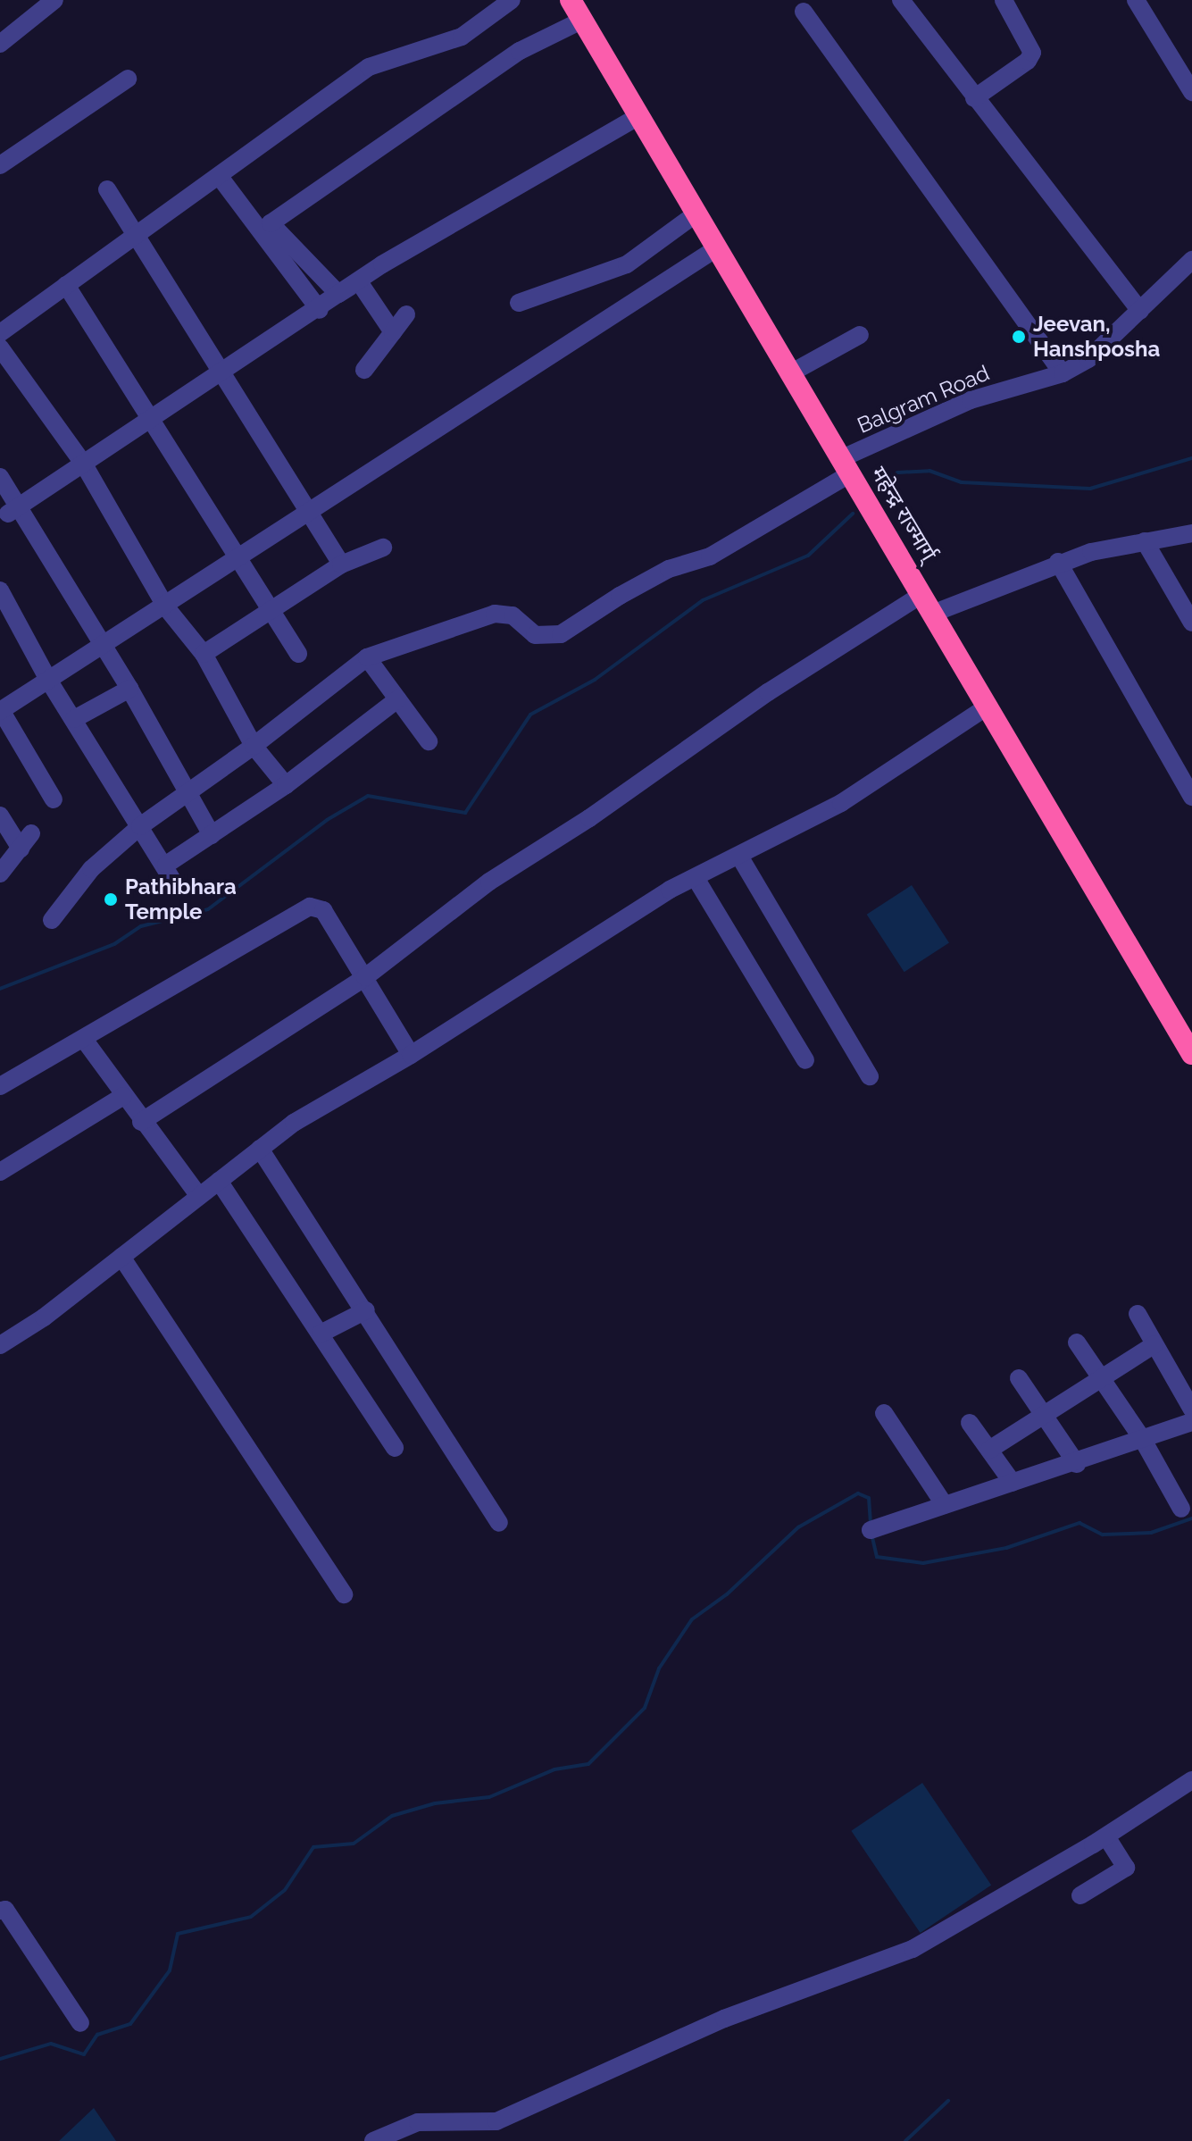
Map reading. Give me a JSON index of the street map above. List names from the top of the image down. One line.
{"streets":{"highway":["महेन्द्र राज्मार्ग्"],"street":["Balgram Road"]},"crossings":[["Balgram Road","महेन्द्र राज्मार्ग्"]],"places":["Jeevan, Hanshposha","Pathibhara Temple"]}
